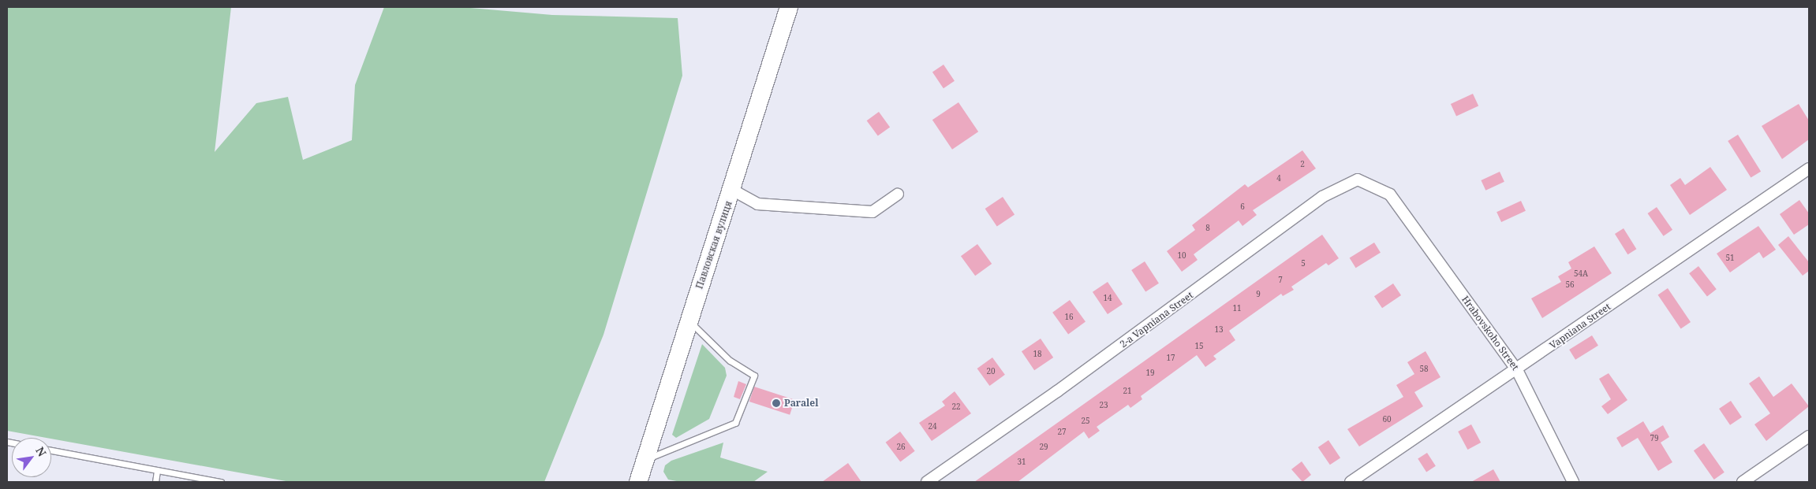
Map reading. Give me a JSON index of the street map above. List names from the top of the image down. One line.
{"streets":{"main road":["Павловская вулиця"],"street":["2-a Vapniana Street","Vapniana Street","Hrabovskoho Street"]},"crossings":[["2-a Vapniana Street","Hrabovskoho Street"],["Vapniana Street","Hrabovskoho Street"]],"places":["Paralel"],"house_numbers":["2","4","6","8","10","51","5","54А","7","56","9","14","11","16","13","15","18","17","58","20","19","21","23","22","60","25","24","27","79","26","29","31"],"north":"top right"}
